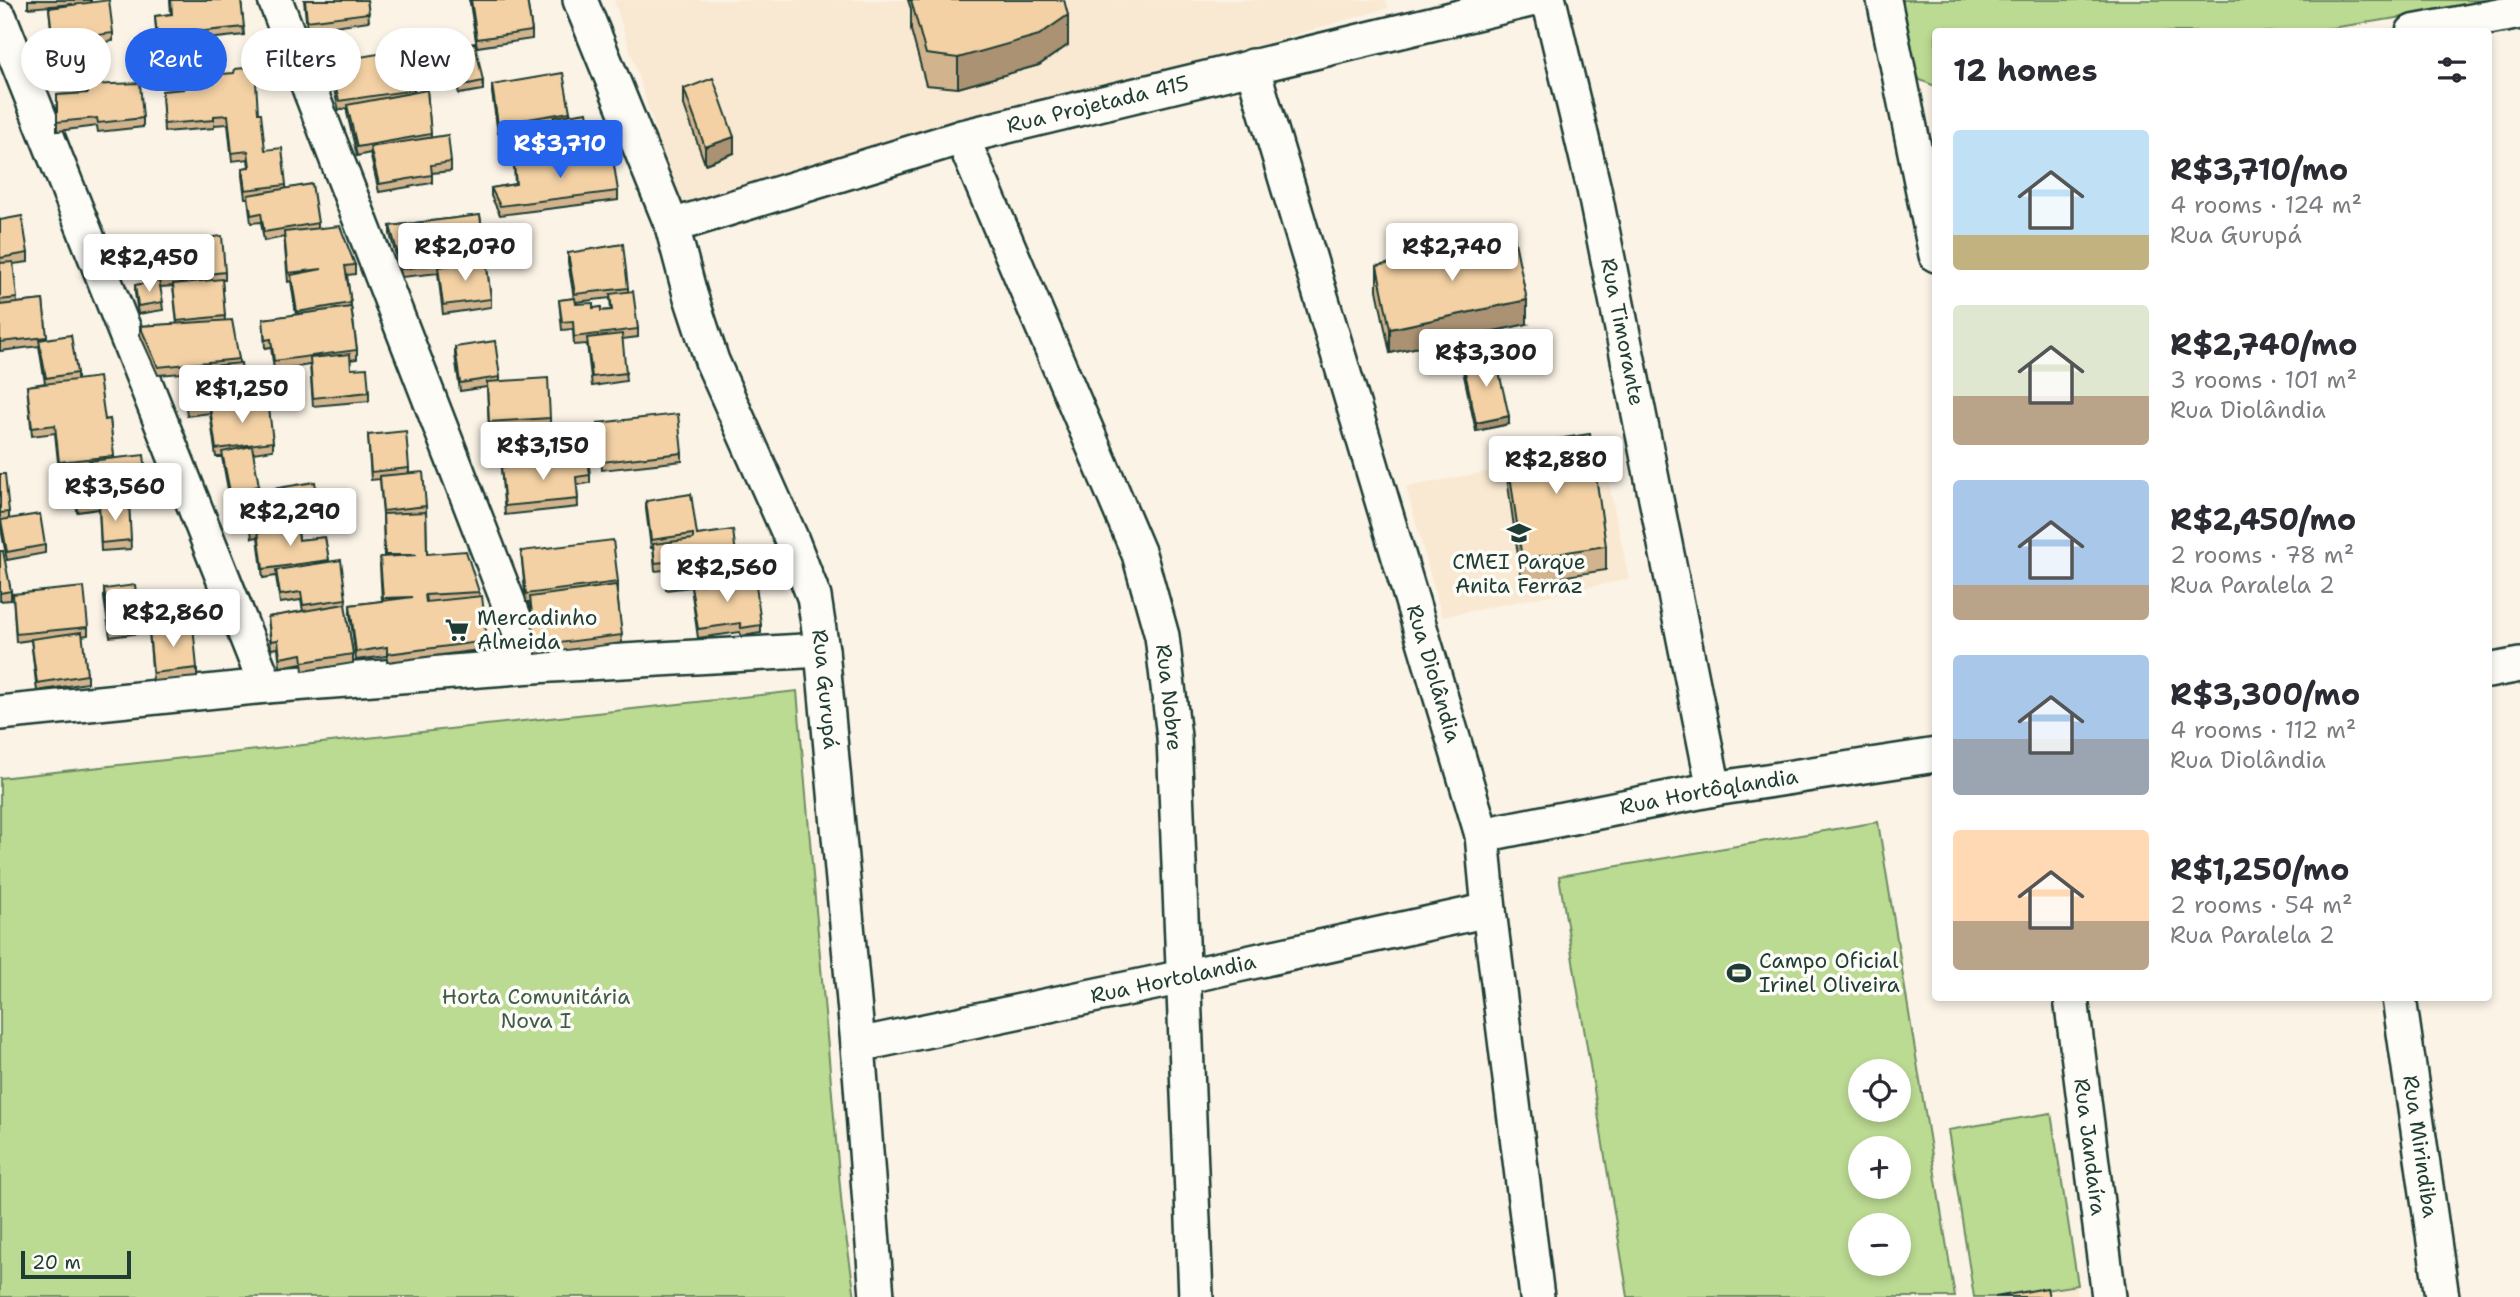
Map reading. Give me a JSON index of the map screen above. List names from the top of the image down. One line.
{"streets":{"street":["Rua Projetada 415","Rua Timorante","Rua Diolândia","Rua Gurupá","Rua Nobre","Rua Hortôqlandia","Rua Hortolandia","Rua Jandaíra","Rua Mirindiba"]},"crossings":[["Rua Projetada 415","Rua Diolândia"],["Rua Projetada 415","Rua Gurupá"],["Rua Projetada 415","Rua Nobre"],["Rua Timorante","Rua Hortôqlandia"],["Rua Diolândia","Rua Hortôqlandia"],["Rua Diolândia","Rua Hortolandia"],["Rua Gurupá","Rua Hortolandia"],["Rua Nobre","Rua Hortolandia"]],"parks":["Horta Comunitária Nova I"],"places":{"school or university":["CMEI Parque Anita Ferraz"],"supermarket":["Mercadinho Almeida"],"sports":["Campo Oficial Irinel Oliveira"]},"scale_bar":"20 m","page":{"chip":["Buy","Rent","Filters","New"],"heading":"12 homes","list":[{"name":"R$3,710/mo","note":"4 rooms · 124 m² · Rua Gurupá"},{"name":"R$2,740/mo","note":"3 rooms · 101 m² · Rua Diolândia"},{"name":"R$2,450/mo","note":"2 rooms · 78 m² · Rua Paralela 2"},{"name":"R$3,300/mo","note":"4 rooms · 112 m² · Rua Diolândia"},{"name":"R$1,250/mo","note":"2 rooms · 54 m² · Rua Paralela 2"}],"price":["R$3,710","R$2,070","R$2,740","R$2,450","R$3,300","R$1,250","R$3,150","R$2,880","R$3,560","R$2,290","R$2,560","R$2,860"],"map_buttons":["+","−"],"scale":"20 m"}}
